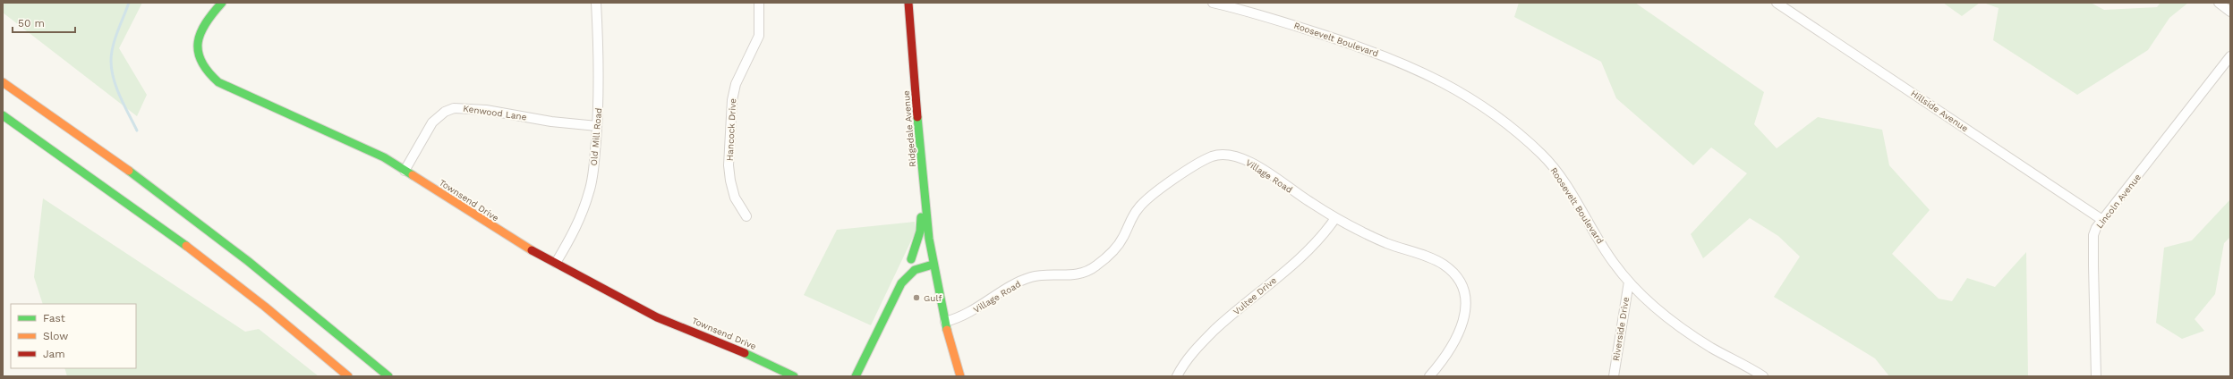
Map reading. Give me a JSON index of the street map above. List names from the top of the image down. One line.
{"streets":{"main road":["Ridgedale Avenue","Townsend Drive"],"street":["Roosevelt Boulevard","Hillside Avenue","Kenwood Lane","Hancock Drive","Old Mill Road","Village Road","Lincoln Avenue","Vultee Drive","Riverside Drive"]},"crossings":[["Roosevelt Boulevard","Riverside Drive"],["Hillside Avenue","Lincoln Avenue"],["Kenwood Lane","Old Mill Road"],["Kenwood Lane","Townsend Drive"],["Ridgedale Avenue","Village Road"],["Old Mill Road","Townsend Drive"],["Village Road","Vultee Drive"]],"places":["Gulf"],"legend":["Fast","Slow","Jam"],"scale_bar":"50 m"}
